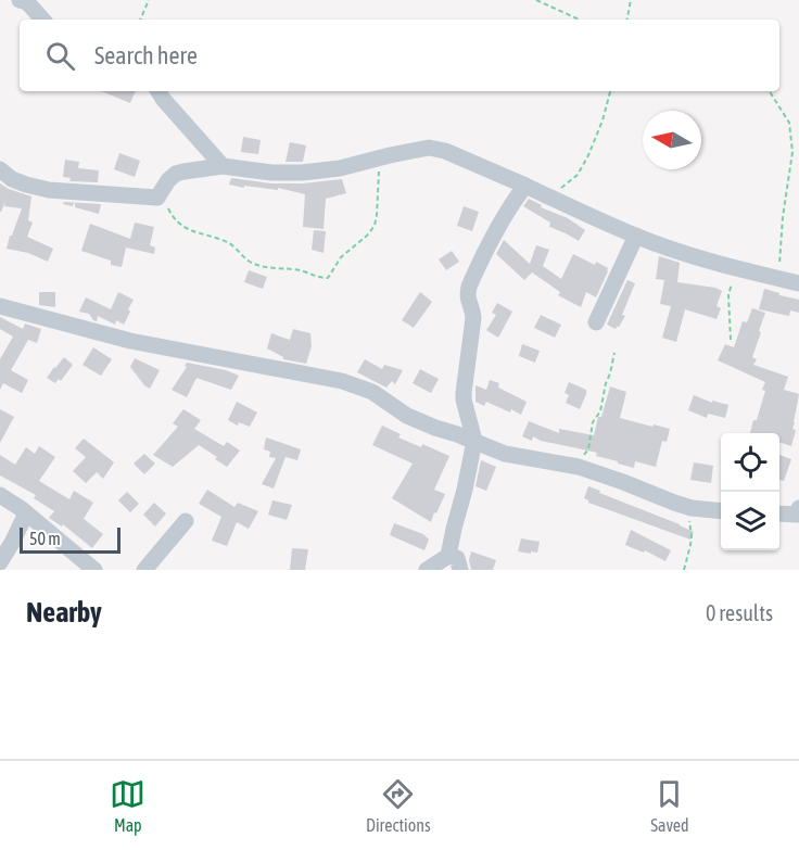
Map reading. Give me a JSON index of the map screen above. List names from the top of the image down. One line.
{"scale_bar":"50 m","north":"left","page":{"search":"Search here","scale":"50 m","heading":["Nearby","0 results"],"nav":["Map","Directions","Saved"]}}
